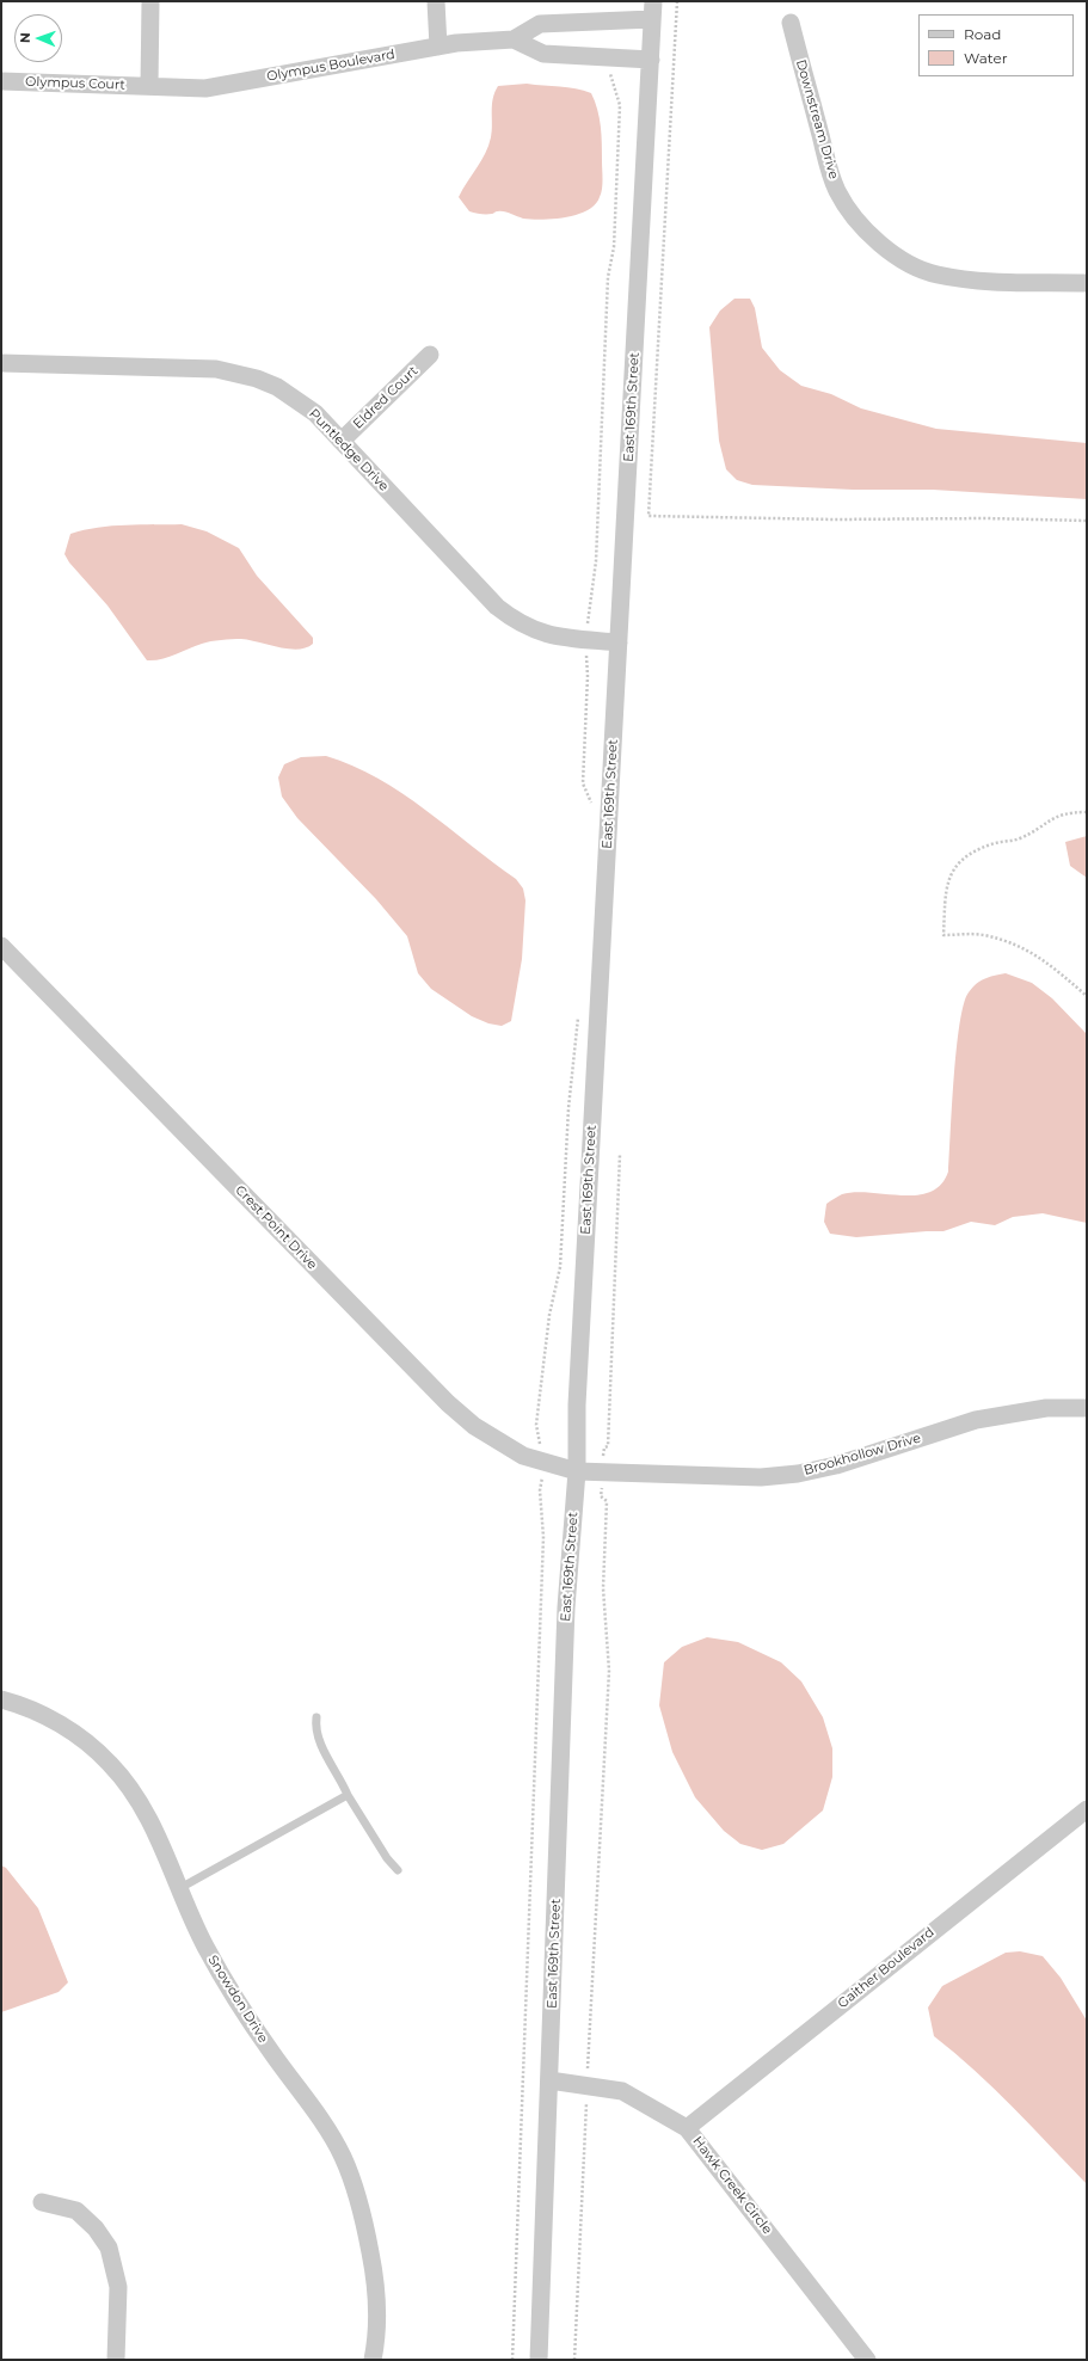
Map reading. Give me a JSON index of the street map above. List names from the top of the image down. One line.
{"streets":{"street":["Olympus Boulevard","Olympus Court","Downstream Drive","Eldred Court","East 169th Street","Puntledge Drive","Crest Point Drive","Brookhollow Drive","Gaither Boulevard","Snowdon Drive","Hawk Creek Circle"]},"crossings":[["Olympus Boulevard","Olympus Court"],["Olympus Boulevard","East 169th Street"],["Eldred Court","Puntledge Drive"],["East 169th Street","Puntledge Drive"],["East 169th Street","Crest Point Drive"],["East 169th Street","Brookhollow Drive"],["East 169th Street","Hawk Creek Circle"],["Crest Point Drive","Brookhollow Drive"],["Gaither Boulevard","Hawk Creek Circle"]],"legend":["Road","Water"],"north":"left"}
